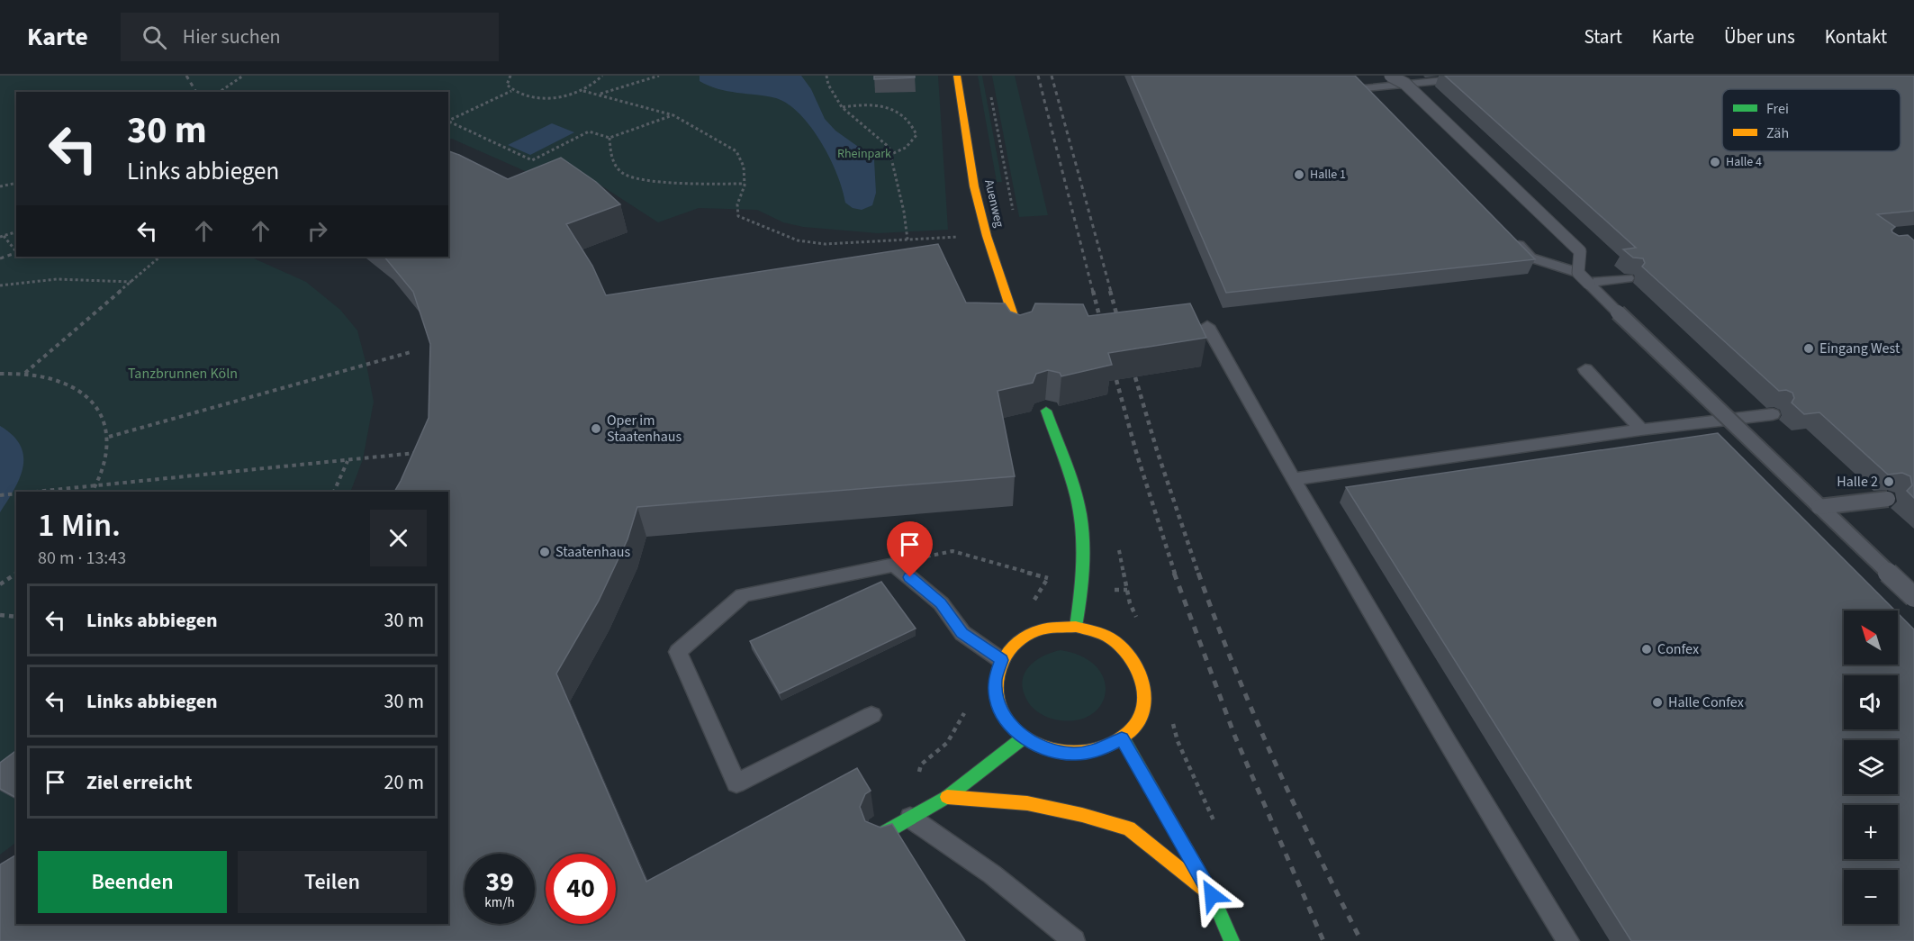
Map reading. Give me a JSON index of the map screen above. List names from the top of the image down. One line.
{"streets":{"street":["Auenweg"]},"parks":["Rheinpark","Tanzbrunnen Köln"],"places":["Halle 4","Halle 1","Eingang West","Oper im Staatenhaus","Halle 2","Staatenhaus","Confex","Halle Confex"],"legend":["Frei","Zäh"],"north":"top left","page":{"header":"Karte","search":"Hier suchen","nav":["Start","Karte","Über uns","Kontakt"],"turn":["30 m","Links abbiegen"],"heading":["1 Min.","80 m · 13:43"],"list":[{"name":"Links abbiegen","value":"30 m"},{"name":"Links abbiegen","value":"30 m"},{"name":"Ziel erreicht","value":"20 m"}],"map_buttons":["+","−"],"buttons":["Beenden","Teilen"],"speed":"39 km/h","limit":"40"}}
